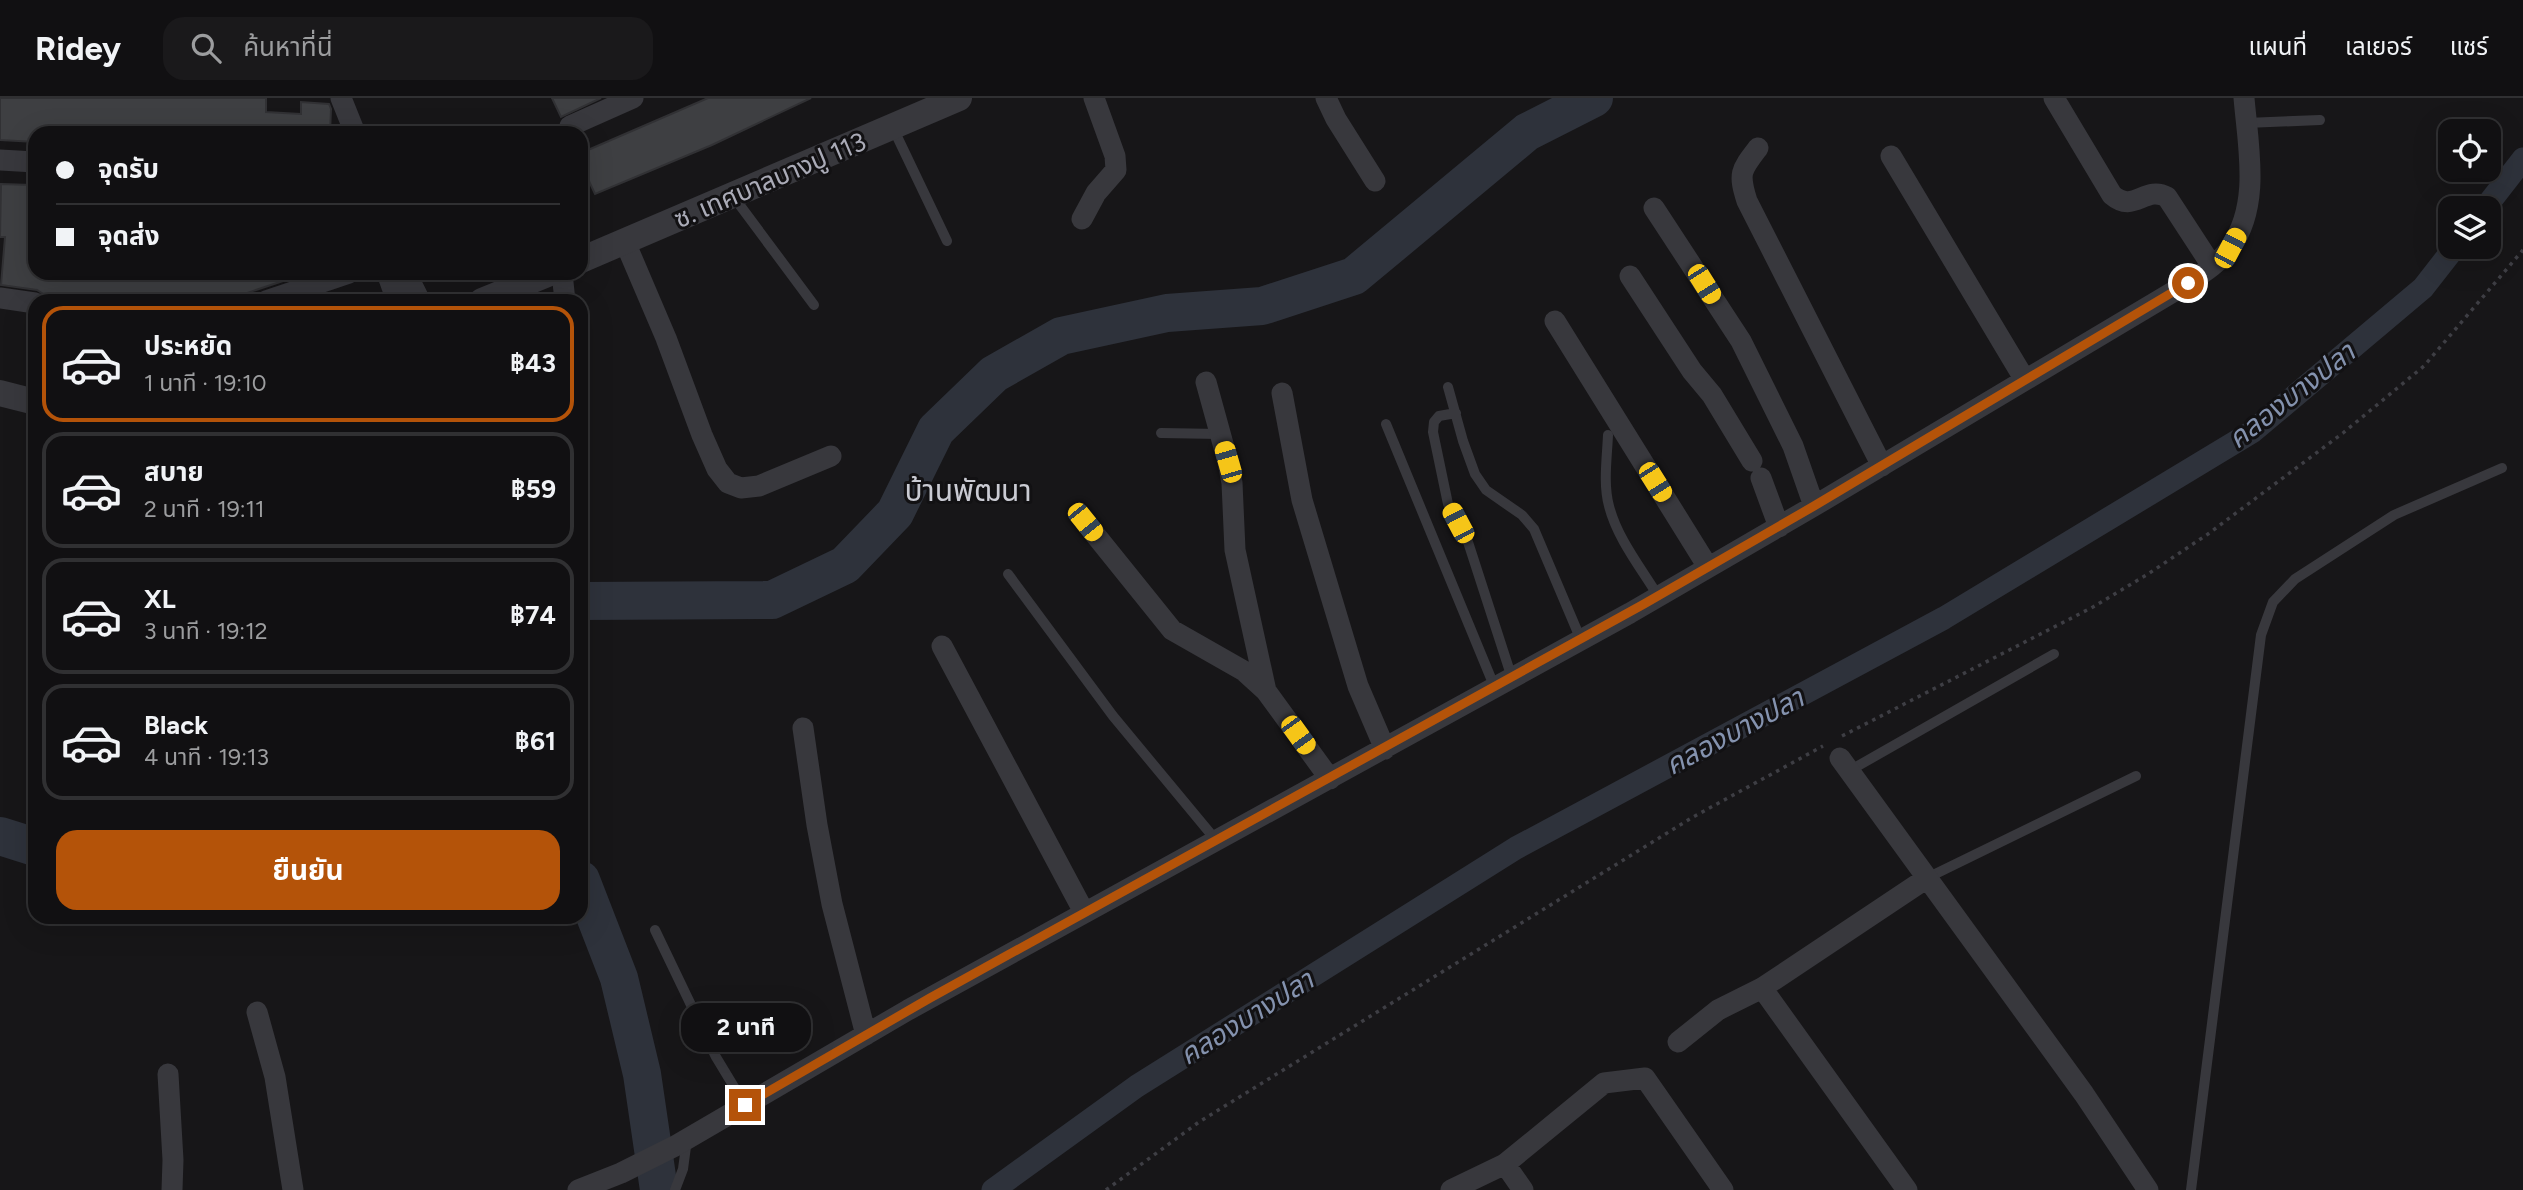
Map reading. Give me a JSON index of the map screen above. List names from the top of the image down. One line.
{"streets":{"street":["ซ. เทศบาลบางปู 113"]},"districts":["บ้านพัฒนา"],"water":["คลองบางปลา"],"page":{"header":"Ridey","search":"ค้นหาที่นี่","nav":["แผนที่","เลเยอร์","แชร์"],"banner":["จุดรับ","จุดส่ง"],"list":[{"name":"ประหยัด","note":"1 นาที · 19:10","value":"฿43"},{"name":"สบาย","note":"2 นาที · 19:11","value":"฿59"},{"name":"XL","note":"3 นาที · 19:12","value":"฿74"},{"name":"Black","note":"4 นาที · 19:13","value":"฿61"}],"buttons":"ยืนยัน","bubble":"2 นาที"}}
